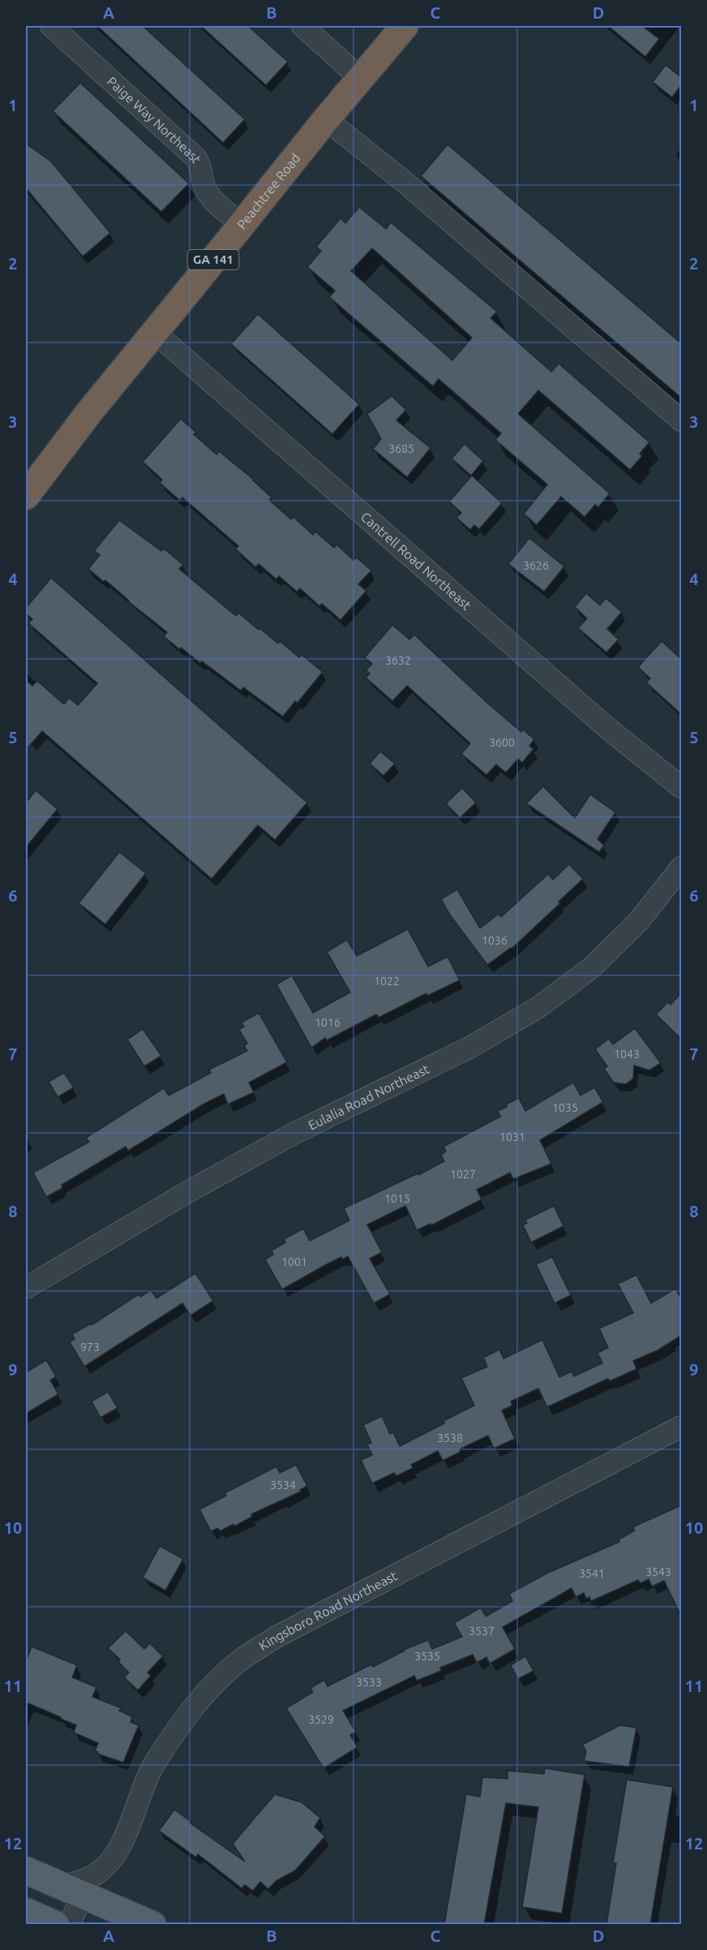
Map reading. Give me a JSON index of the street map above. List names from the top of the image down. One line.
{"streets":{"highway":["Peachtree Road","GA 141"],"street":["Paige Way Northeast","Cantrell Road Northeast","Eulalia Road Northeast","Kingsboro Road Northeast"]},"crossings":[["Paige Way Northeast","Peachtree Road"],["Peachtree Road","Cantrell Road Northeast"]],"house_numbers":["3685","3626","3632","3600","1036","1022","1016","1043","1035","1031","1027","1015","1001","973","3538","3534","3543","3541","3537","3535","3533","3529"],"grid":{"columns":["A","B","C","D"],"rows":["1","2","3","4","5","6","7","8","9","10","11","12"]}}
